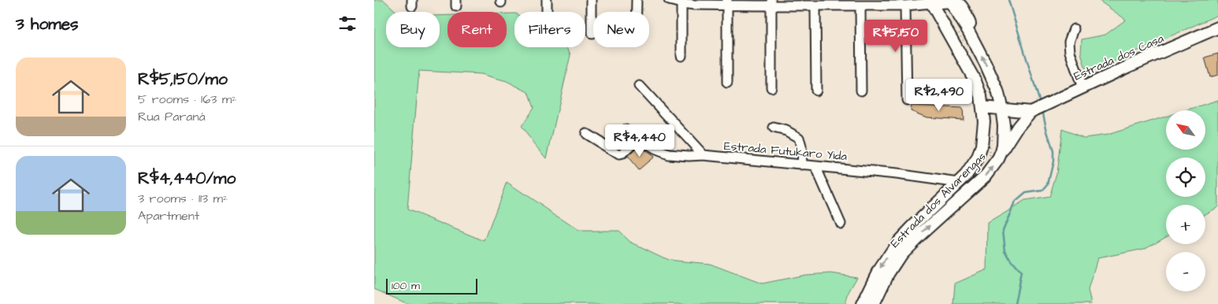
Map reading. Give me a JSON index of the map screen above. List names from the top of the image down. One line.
{"streets":{"main road":["Estrada dos Casa","Estrada dos Alvarengas"],"street":["Estrada Futukaro Yida"]},"crossings":[["Estrada Futukaro Yida","Estrada dos Alvarengas"]],"scale_bar":"100 m","north":"top left","page":{"heading":"3 homes","chip":["Buy","Rent","Filters","New"],"price":["R$5,150","R$2,490","R$4,440"],"list":[{"name":"R$5,150/mo","note":"5 rooms · 163 m² · Rua Paraná"},{"name":"R$4,440/mo","note":"3 rooms · 113 m² · Apartment"}],"map_buttons":["+","−"],"scale":"100 m"}}
